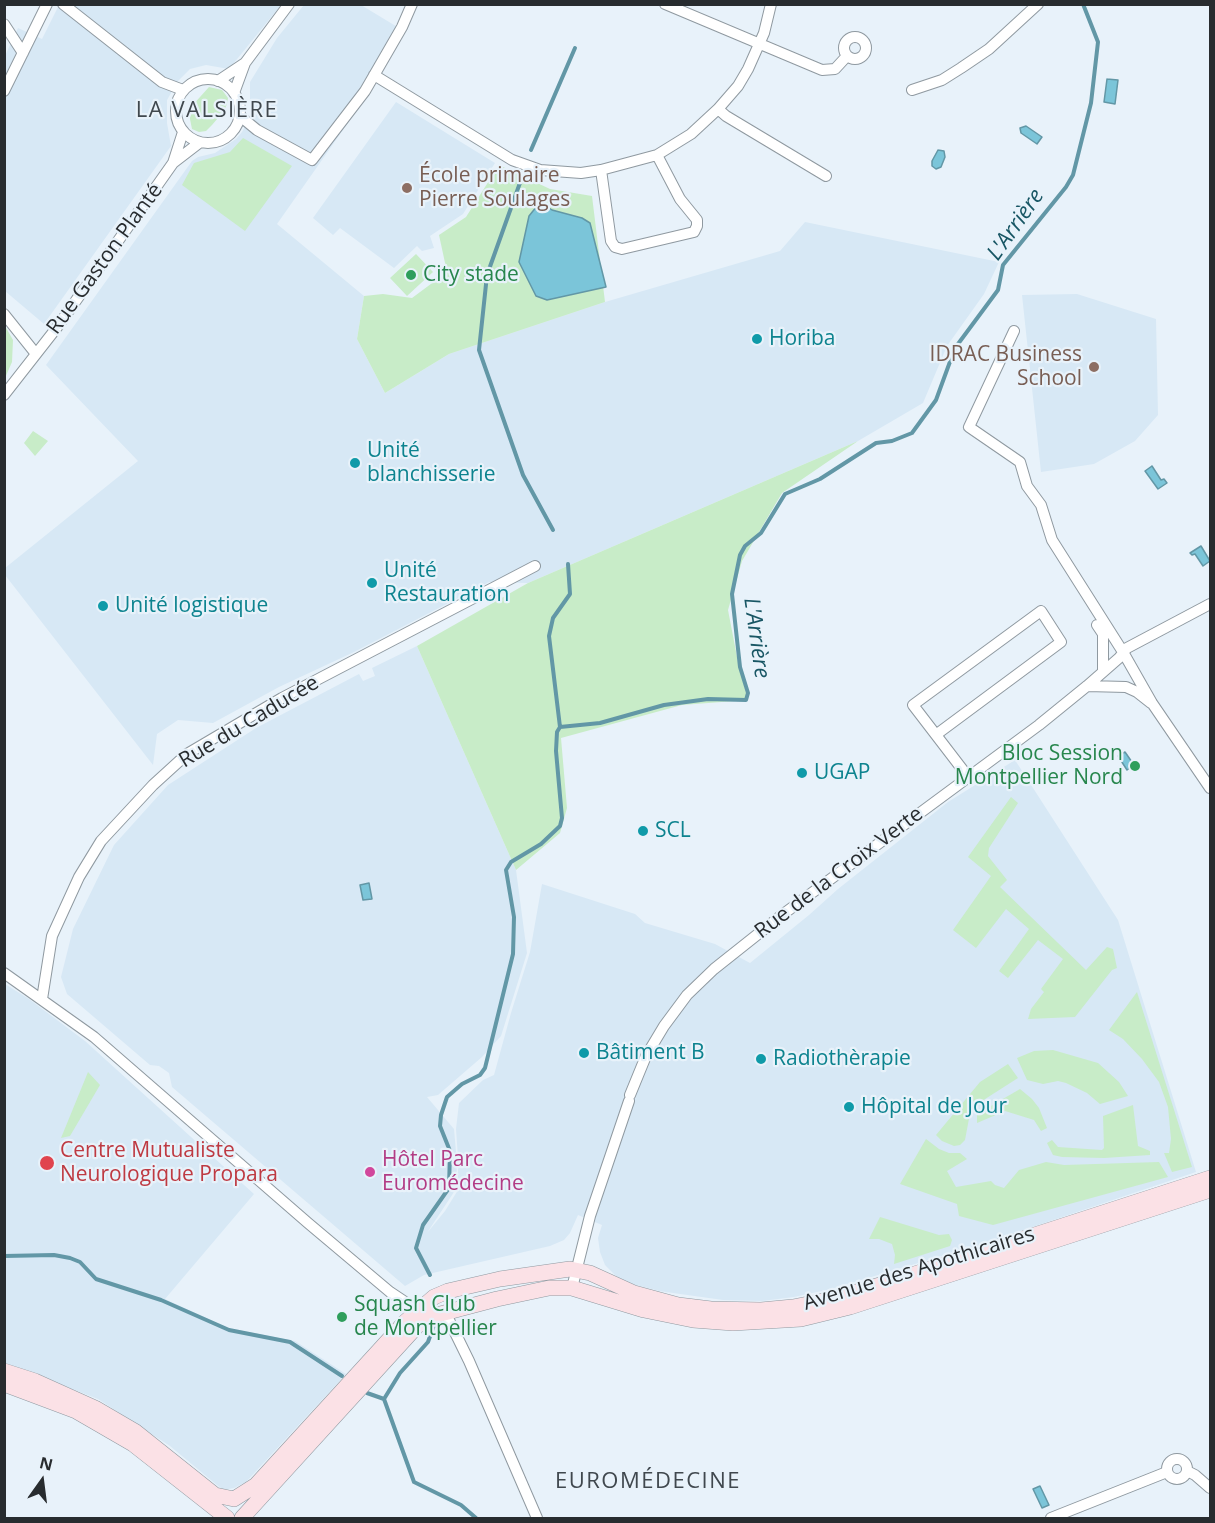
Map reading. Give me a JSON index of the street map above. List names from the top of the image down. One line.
{"streets":{"main road":["Avenue des Apothicaires"],"street":["Rue Gaston Planté","Rue du Caducée","Rue de la Croix Verte"]},"crossings":[["Rue de la Croix Verte","Avenue des Apothicaires"]],"districts":["LA VALSIÈRE","EUROMÉDECINE"],"water":["L'Arrière"],"places":["École primaire Pierre Soulages","City stade","Horiba","IDRAC Business School","Unité blanchisserie","Unité Restauration","Unité logistique","Bloc Session Montpellier Nord","UGAP","SCL","Bâtiment B","Radiothèrapie","Hôpital de Jour","Centre Mutualiste Neurologique Propara","Hôtel Parc Euromédecine","Squash Club de Montpellier"],"north":"top"}
